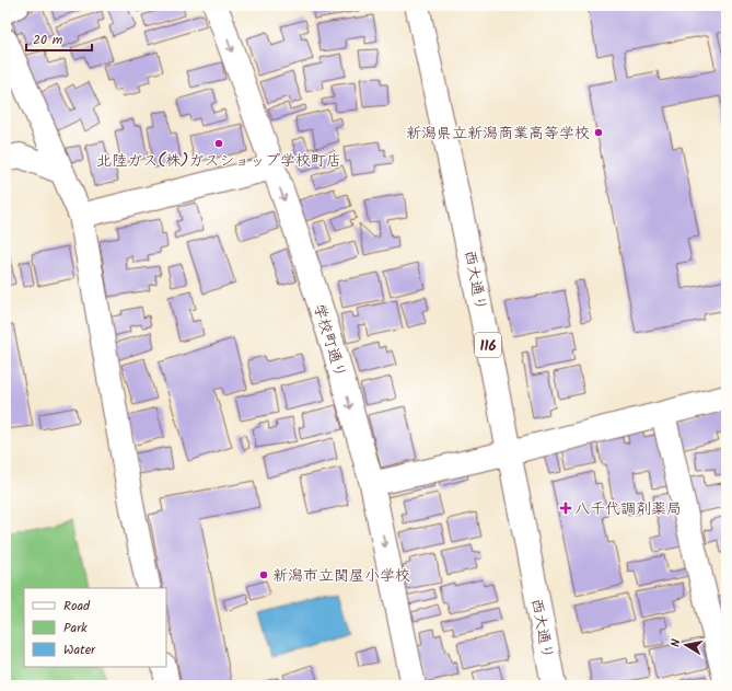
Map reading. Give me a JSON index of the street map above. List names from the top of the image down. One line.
{"streets":{"main road":["西大通り","学校町通り","116"]},"places":{"other":["新潟県立新潟商業高等学校","北陸ガス(株)ガスショップ学校町店","新潟市立関屋小学校"],"health":["八千代調剤薬局"]},"legend":["Road","Park","Water"],"scale_bar":"20 m","north":"left"}
